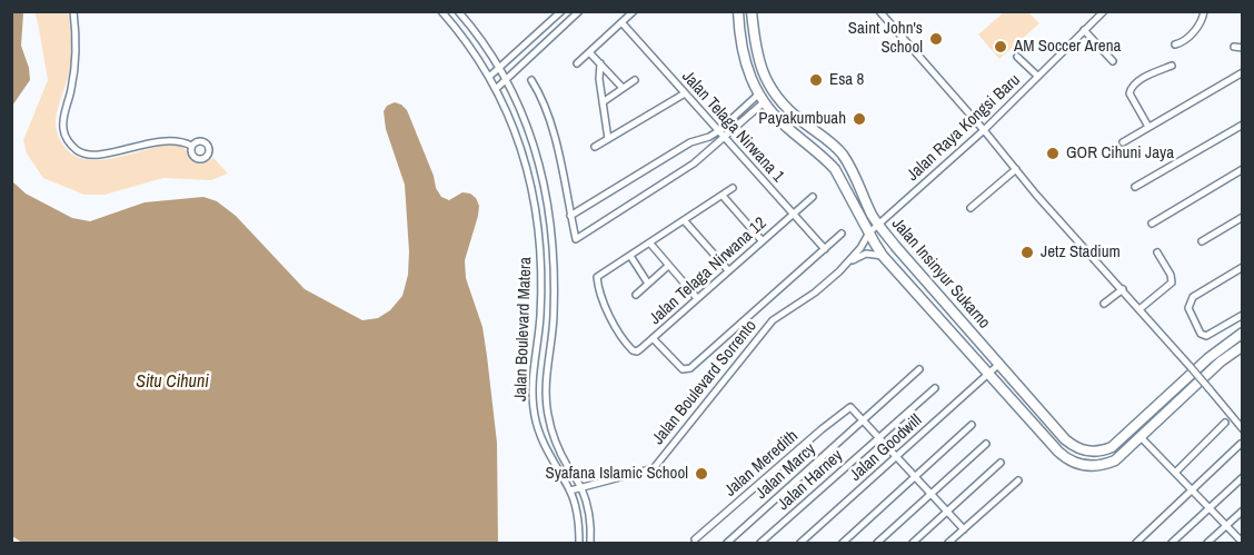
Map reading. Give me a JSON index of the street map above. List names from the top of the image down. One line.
{"streets":{"main road":["Jalan Insinyur Sukarno"],"street":["Jalan Telaga Nirwana 1","Jalan Raya Kongsi Baru","Jalan Telaga Nirwana 12","Jalan Boulevard Matera","Jalan Boulevard Sorrento","Jalan Goodwill","Jalan Meredith","Jalan Marcy","Jalan Harney"]},"crossings":[["Jalan Telaga Nirwana 1","Jalan Telaga Nirwana 12"],["Jalan Raya Kongsi Baru","Jalan Insinyur Sukarno"],["Jalan Raya Kongsi Baru","Jalan Boulevard Sorrento"],["Jalan Insinyur Sukarno","Jalan Boulevard Sorrento"],["Jalan Insinyur Sukarno","Jalan Goodwill"],["Jalan Boulevard Matera","Jalan Boulevard Sorrento"],["Jalan Meredith","Jalan Marcy"]],"water":["Situ Cihuni"],"places":["Saint John's School","AM Soccer Arena","Esa 8","Payakumbuah","GOR Cihuni Jaya","Jetz Stadium","Syafana Islamic School"]}
